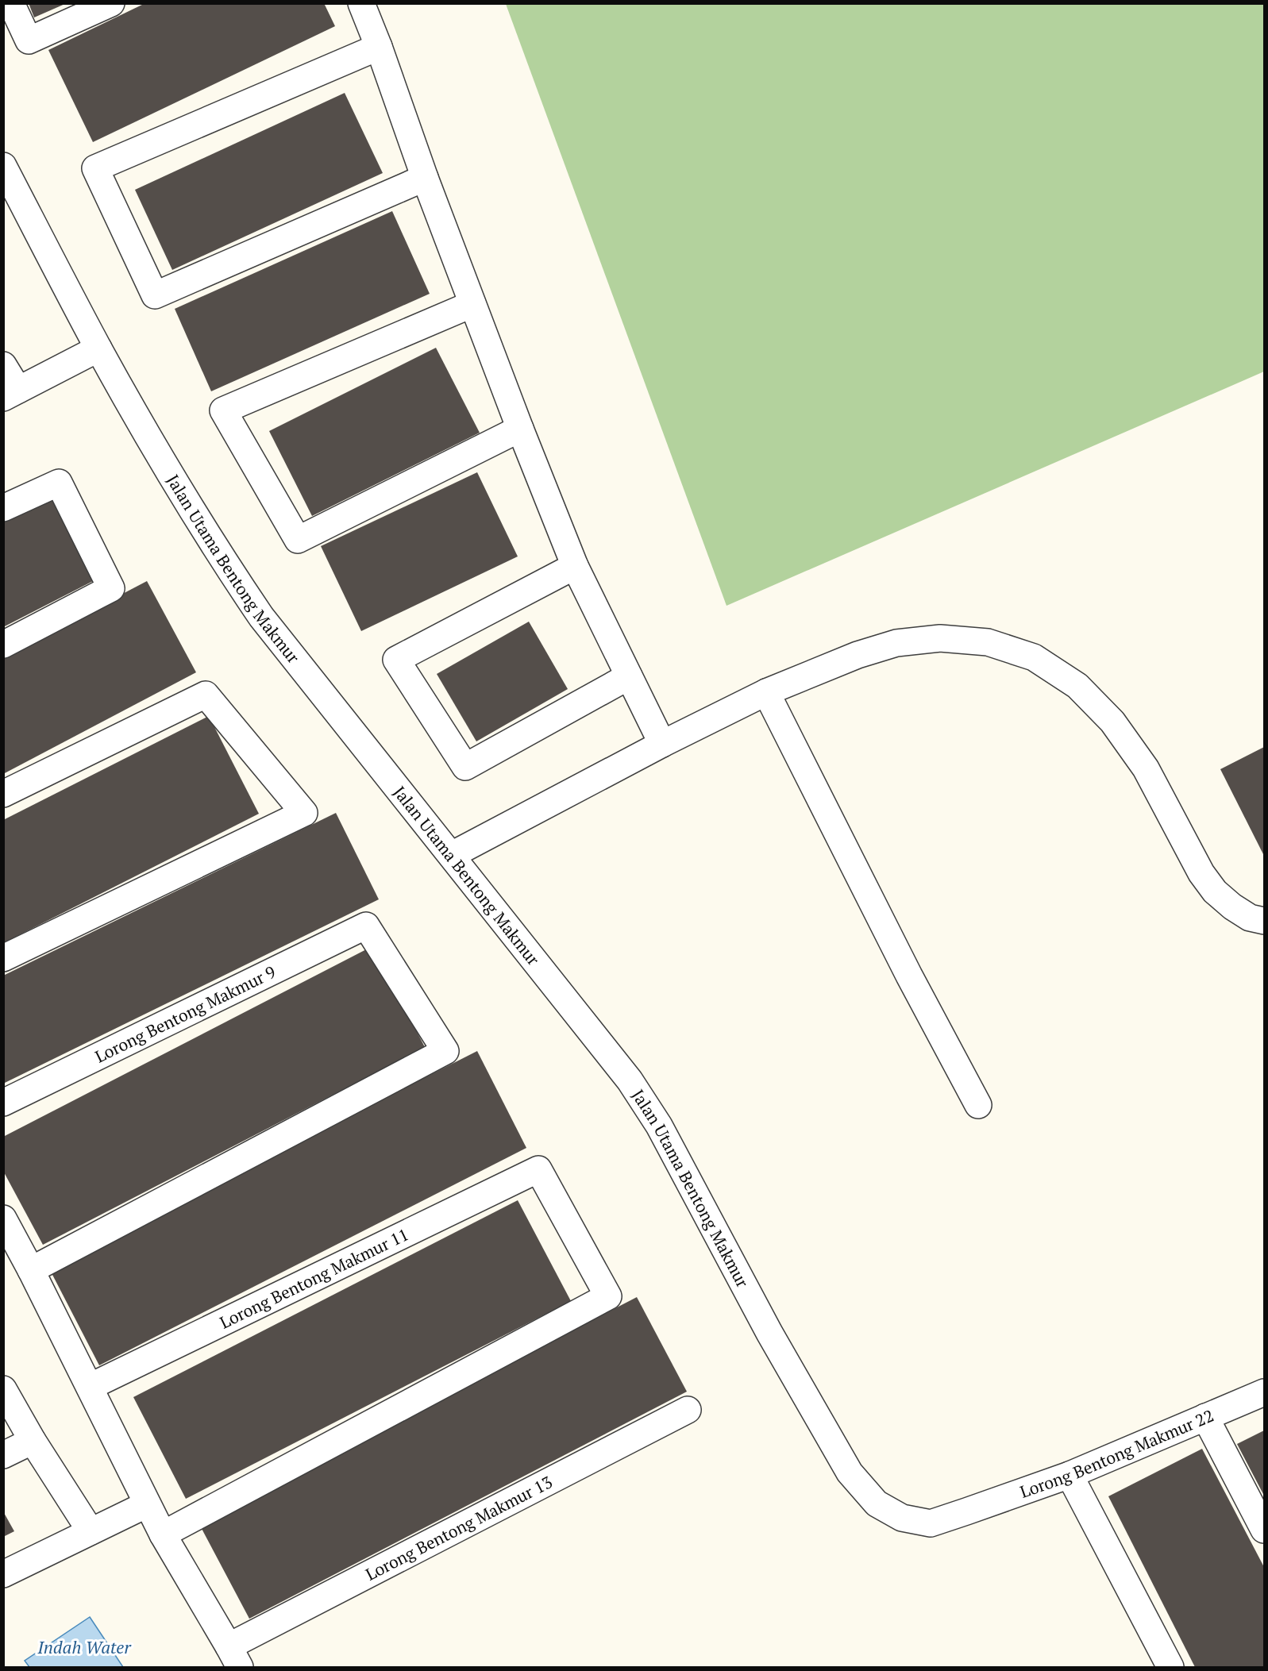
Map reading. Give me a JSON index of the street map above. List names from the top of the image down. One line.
{"streets":{"street":["Jalan Utama Bentong Makmur","Lorong Bentong Makmur 9","Lorong Bentong Makmur 11","Lorong Bentong Makmur 22","Lorong Bentong Makmur 13"]},"crossings":[["Jalan Utama Bentong Makmur","Lorong Bentong Makmur 22"]],"water":["Indah Water"]}
